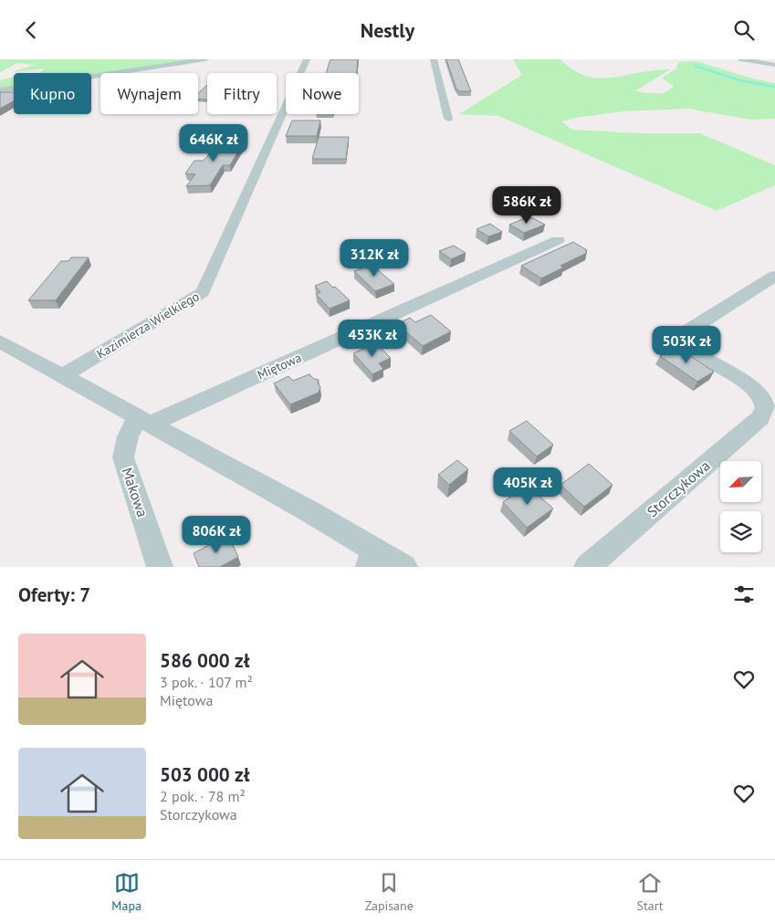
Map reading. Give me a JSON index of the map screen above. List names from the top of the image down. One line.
{"streets":{"street":["Kazimierza Wielkiego","Miętowa","Storczykowa","Makowa"]},"crossings":[["Miętowa","Makowa"]],"north":"bottom left","page":{"header":"Nestly","chip":["Kupno","Wynajem","Filtry","Nowe"],"price":["646K zł","586K zł","312K zł","453K zł","503K zł","405K zł","806K zł"],"heading":"Oferty: 7","list":[{"name":"586 000 zł","note":"3 pok. · 107 m² · Miętowa"},{"name":"503 000 zł","note":"2 pok. · 78 m² · Storczykowa"}],"tabs":["Mapa","Zapisane","Start"]}}
